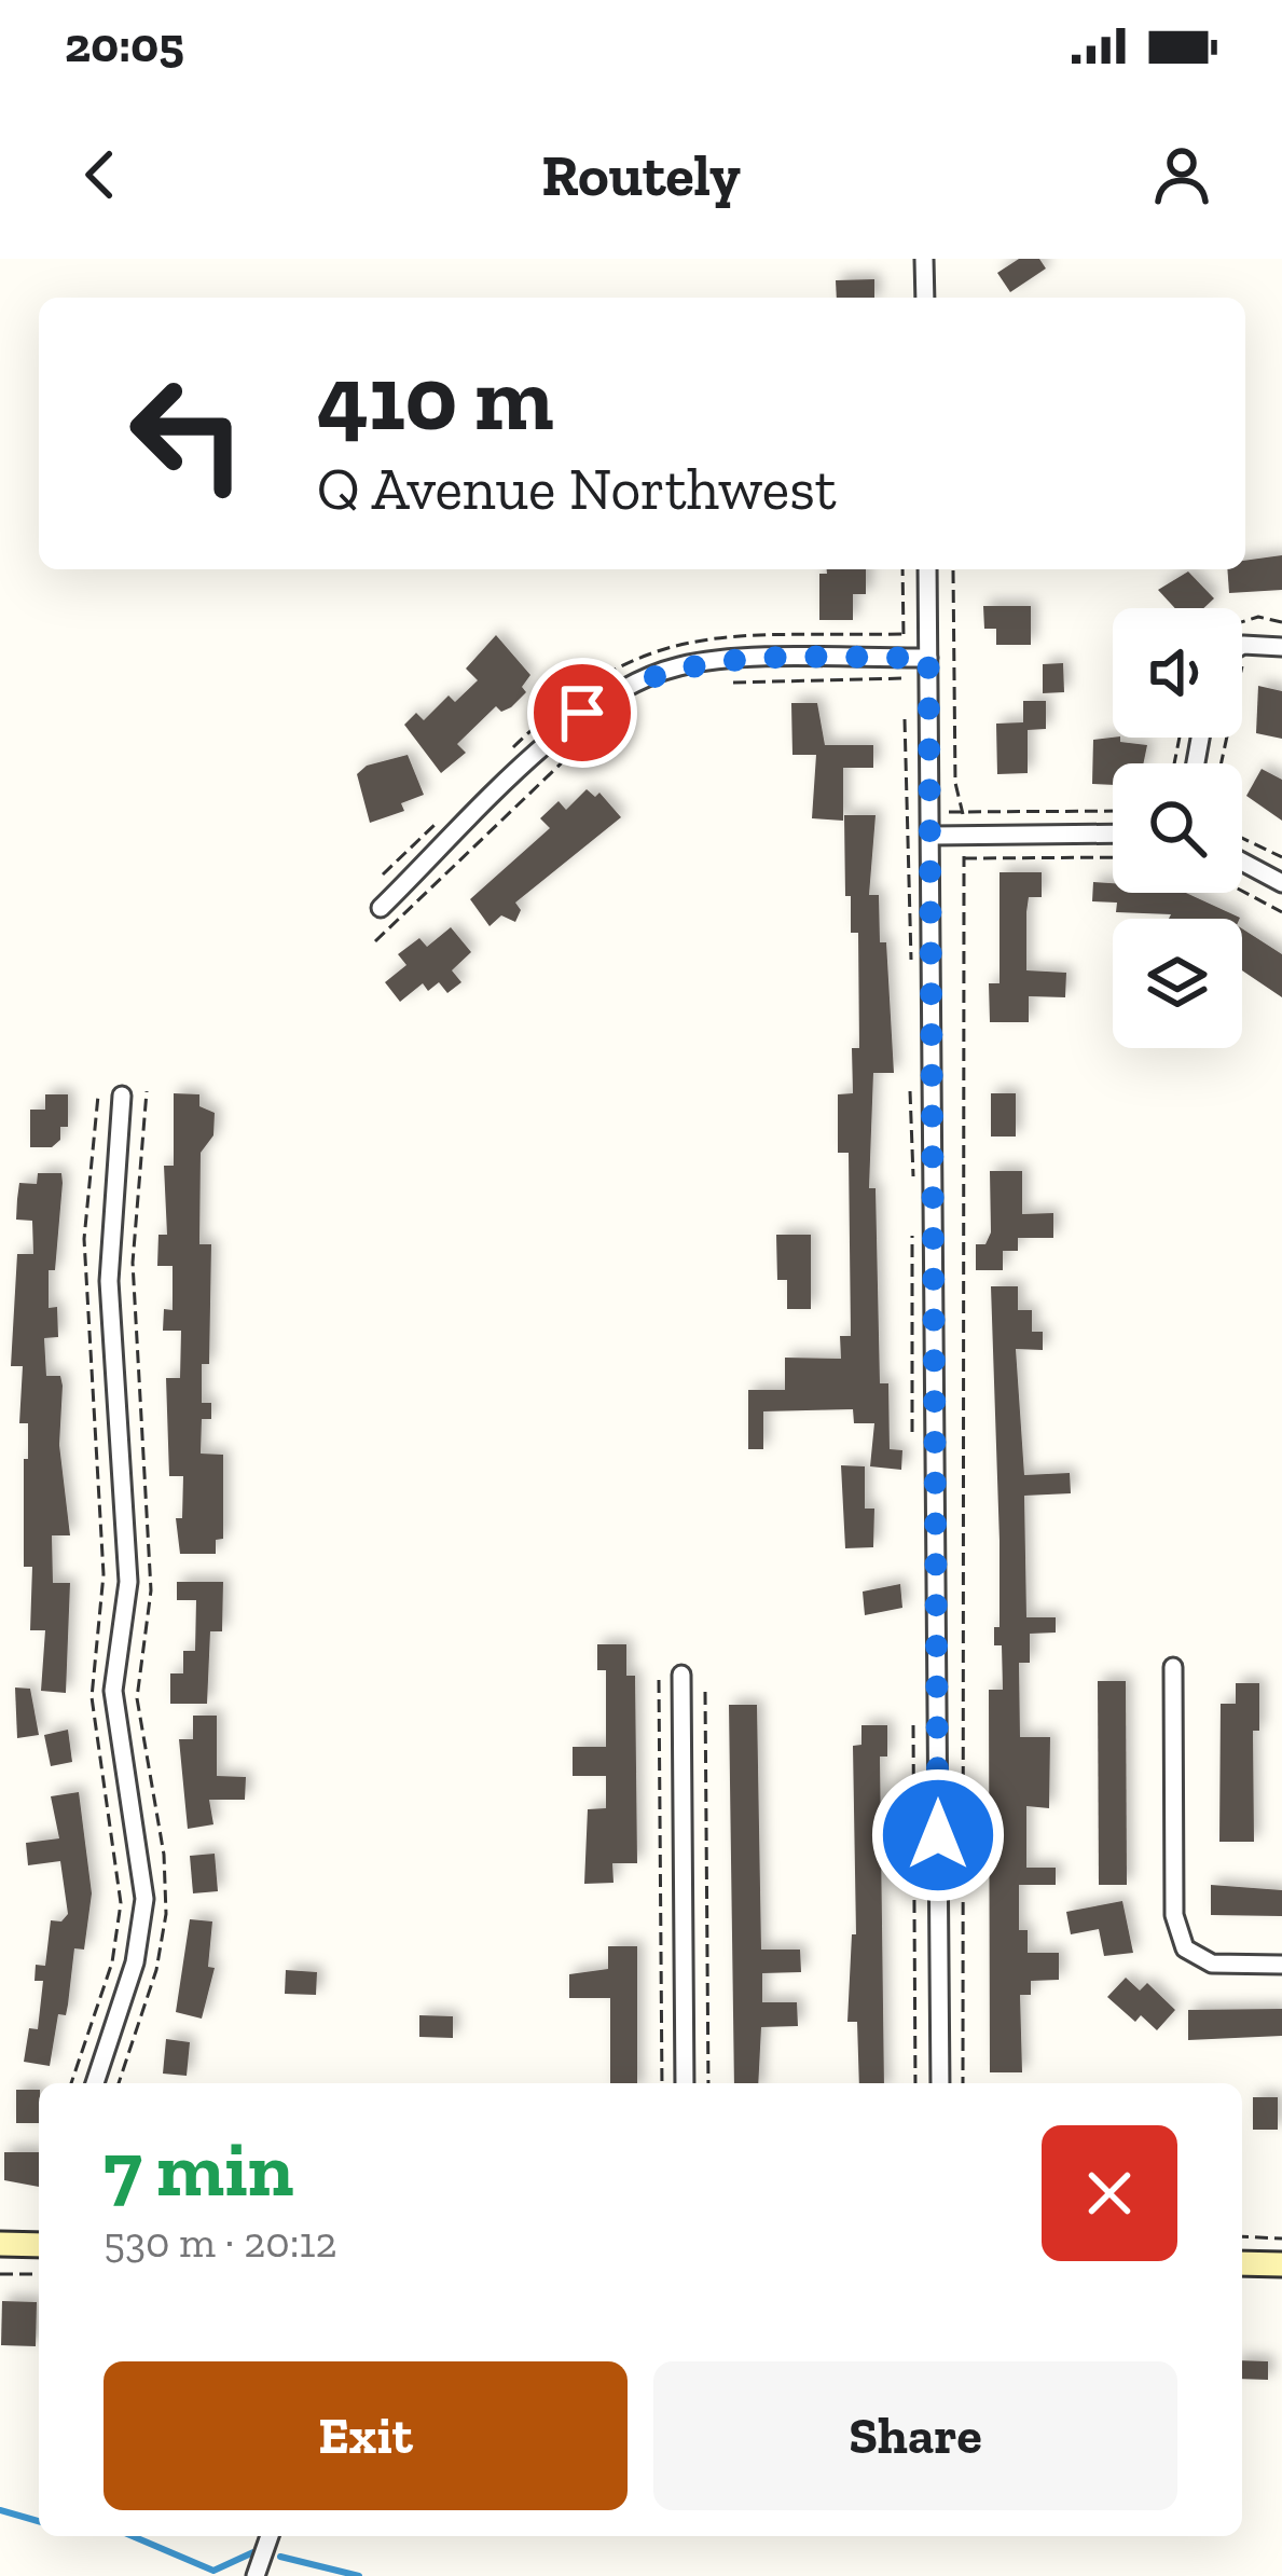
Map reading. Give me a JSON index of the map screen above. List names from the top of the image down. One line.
{"page":{"status":"20:05","header":"Routely","turn":["410 m","Q Avenue Northwest"],"heading":["7 min","530 m · 20:12"],"buttons":["Exit","Share"]}}
